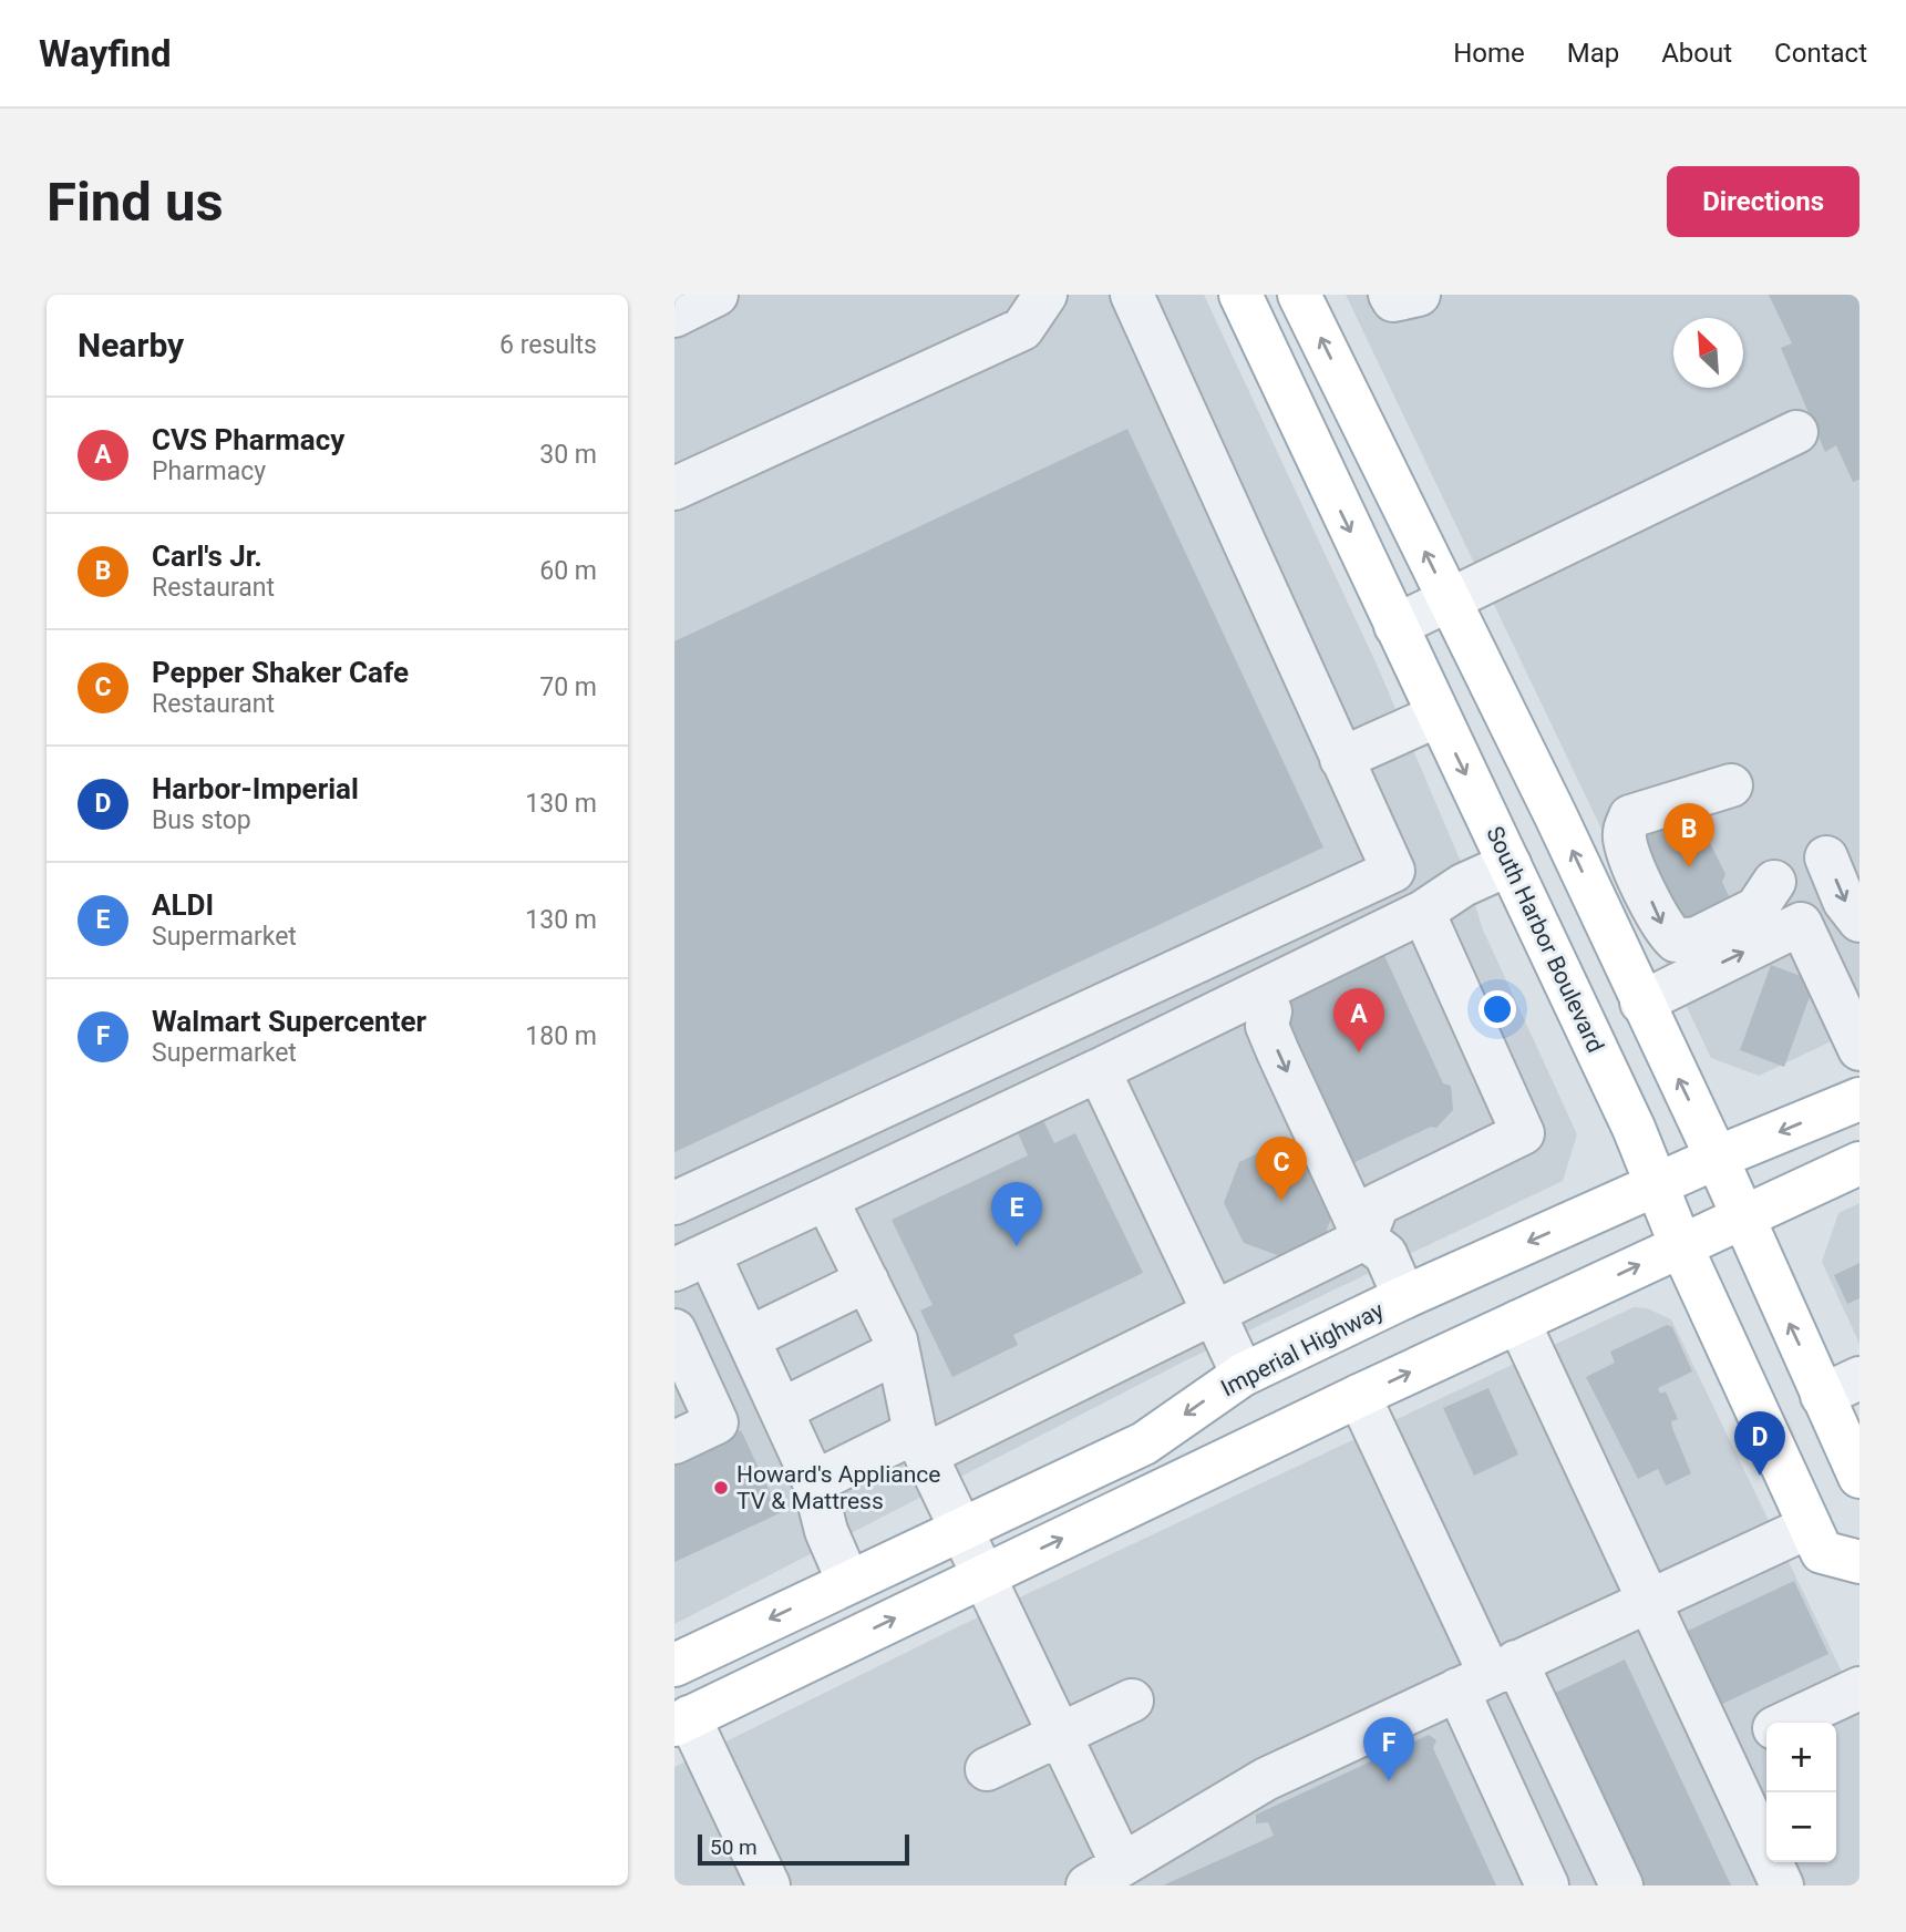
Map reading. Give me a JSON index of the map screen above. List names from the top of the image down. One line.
{"streets":{"main road":["South Harbor Boulevard","Imperial Highway"]},"crossings":[["South Harbor Boulevard","Imperial Highway"]],"places":["Howard's Appliance TV & Mattress"],"scale_bar":"50 m","north":"top left","page":{"header":"Wayfind","nav":["Home","Map","About","Contact"],"buttons":"Directions","title":"Find us","heading":["Nearby","6 results"],"list":[{"mark":"A","name":"CVS Pharmacy","note":"Pharmacy","value":"30 m"},{"mark":"B","name":"Carl's Jr.","note":"Restaurant","value":"60 m"},{"mark":"C","name":"Pepper Shaker Cafe","note":"Restaurant","value":"70 m"},{"mark":"D","name":"Harbor-Imperial","note":"Bus stop","value":"130 m"},{"mark":"E","name":"ALDI","note":"Supermarket","value":"130 m"},{"mark":"F","name":"Walmart Supercenter","note":"Supermarket","value":"180 m"}],"pins":["B","A","C","E","D","F"],"map_buttons":["+","−"],"scale":"50 m"}}
